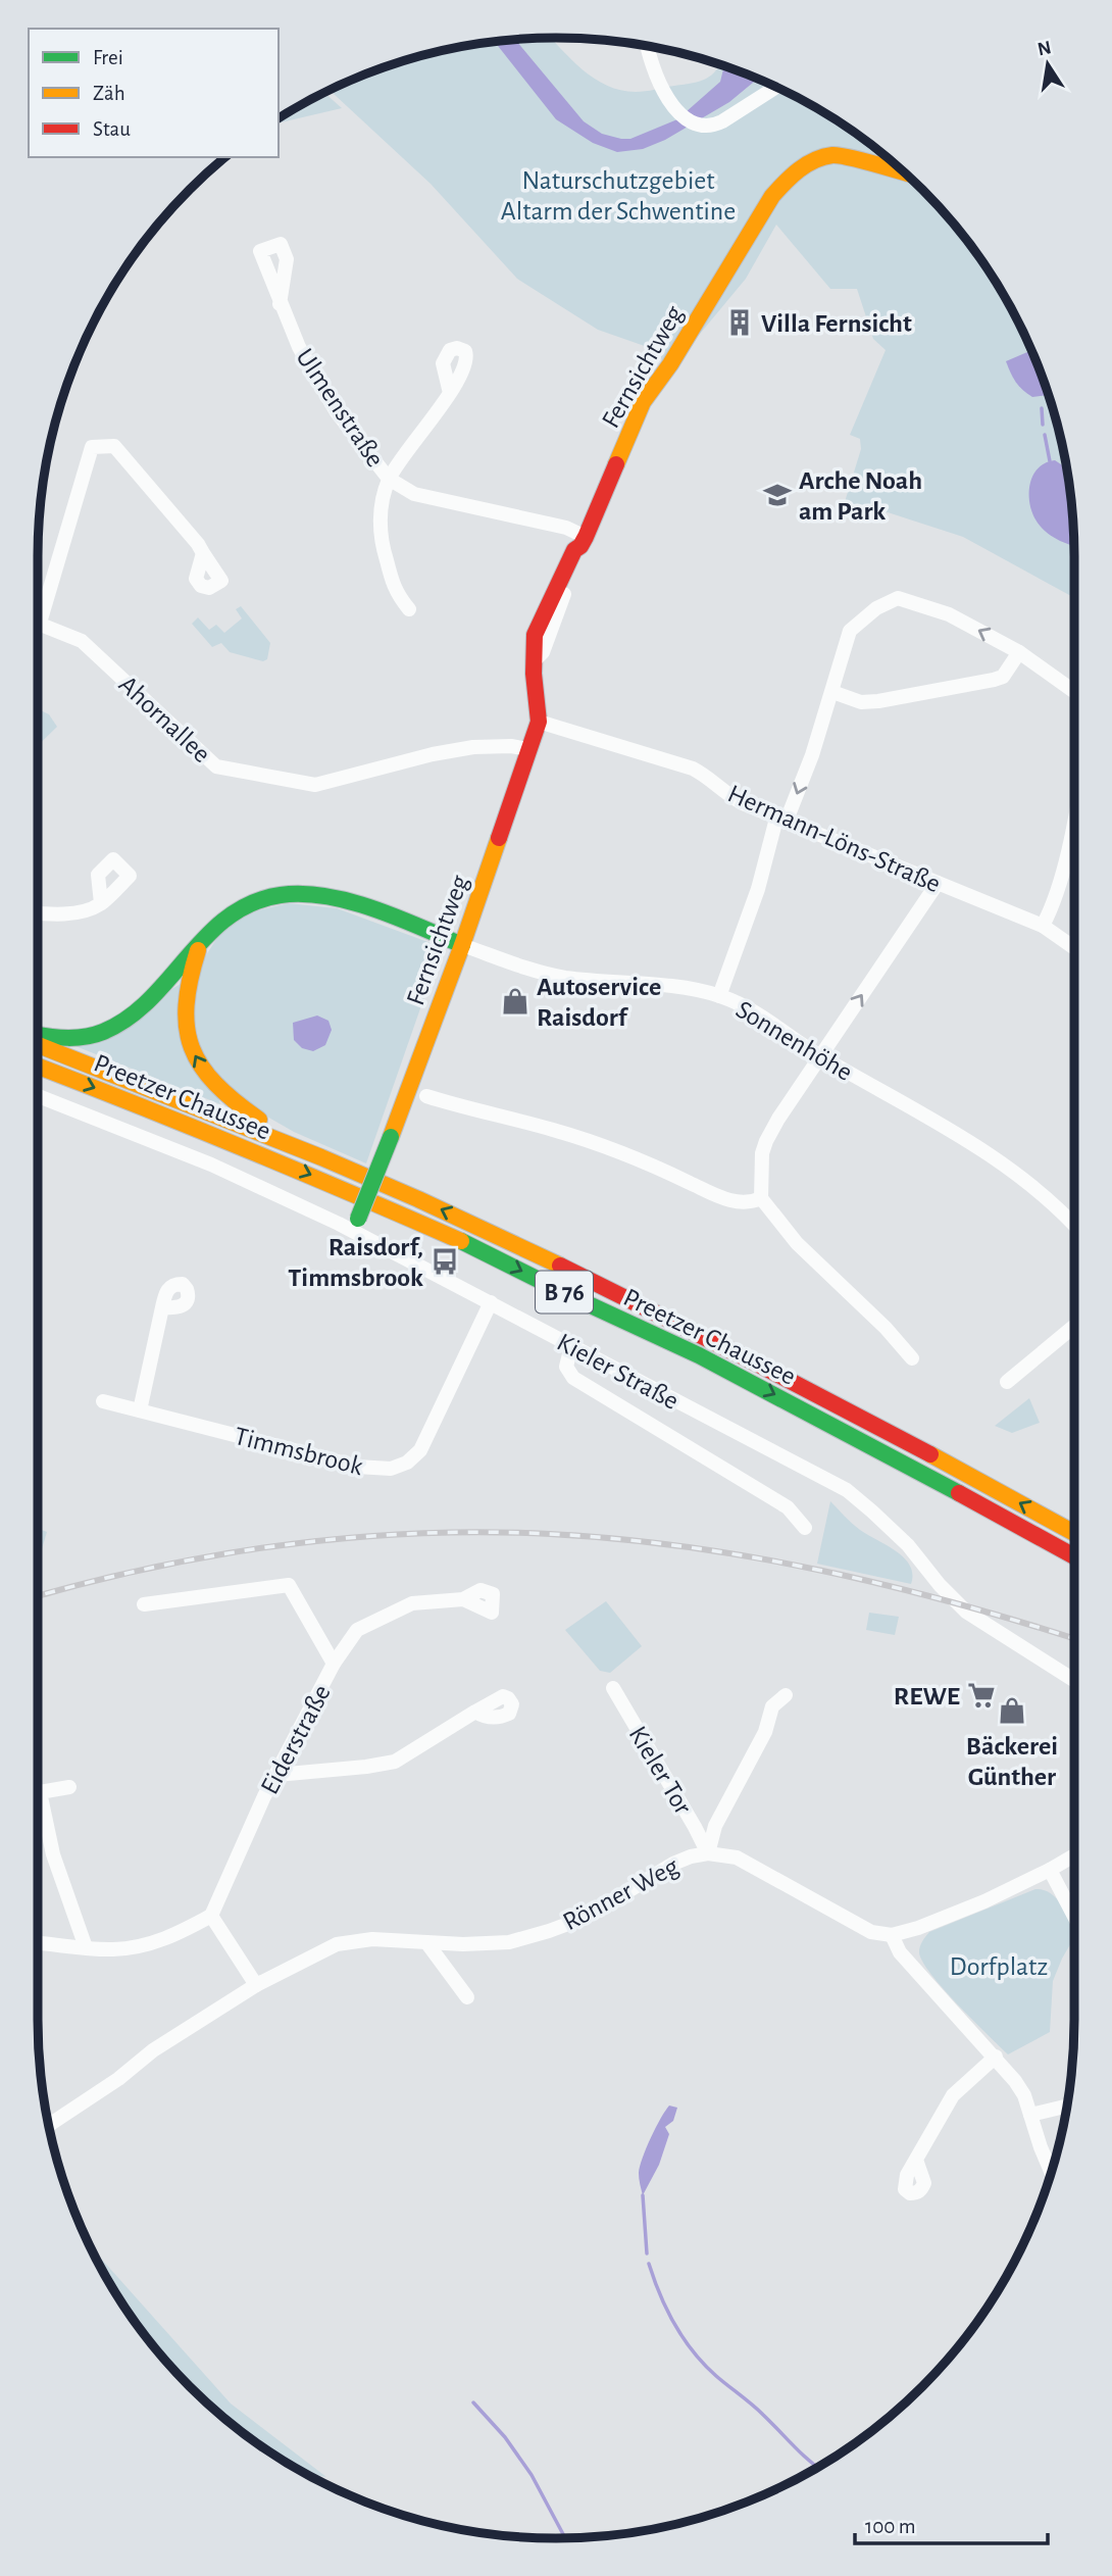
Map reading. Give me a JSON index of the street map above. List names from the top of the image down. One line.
{"streets":{"main road":["Fernsichtweg","Preetzer Chaussee","B 76"],"street":["Ulmenstraße","Ahornallee","Hermann-Löns-Straße","Sonnenhöhe","Kieler Straße","Timmsbrook","Eiderstraße","Kieler Tor","Rönner Weg"]},"crossings":[["Fernsichtweg","Ulmenstraße"],["Fernsichtweg","Ahornallee"],["Fernsichtweg","Hermann-Löns-Straße"],["Fernsichtweg","Sonnenhöhe"],["Fernsichtweg","B 76"],["Fernsichtweg","Kieler Straße"],["Sonnenhöhe","B 76"],["Preetzer Chaussee","B 76"],["Kieler Straße","Timmsbrook"],["Kieler Tor","Rönner Weg"]],"parks":["Naturschutzgebiet Altarm der Schwentine","Dorfplatz"],"places":{"building":["Villa Fernsicht"],"school or university":["Arche Noah am Park"],"shop":["Autoservice Raisdorf","Bäckerei Günther"],"bus stop":["Raisdorf, Timmsbrook"],"supermarket":["REWE"]},"legend":["Frei","Zäh","Stau"],"scale_bar":"100 m","north":"top"}
